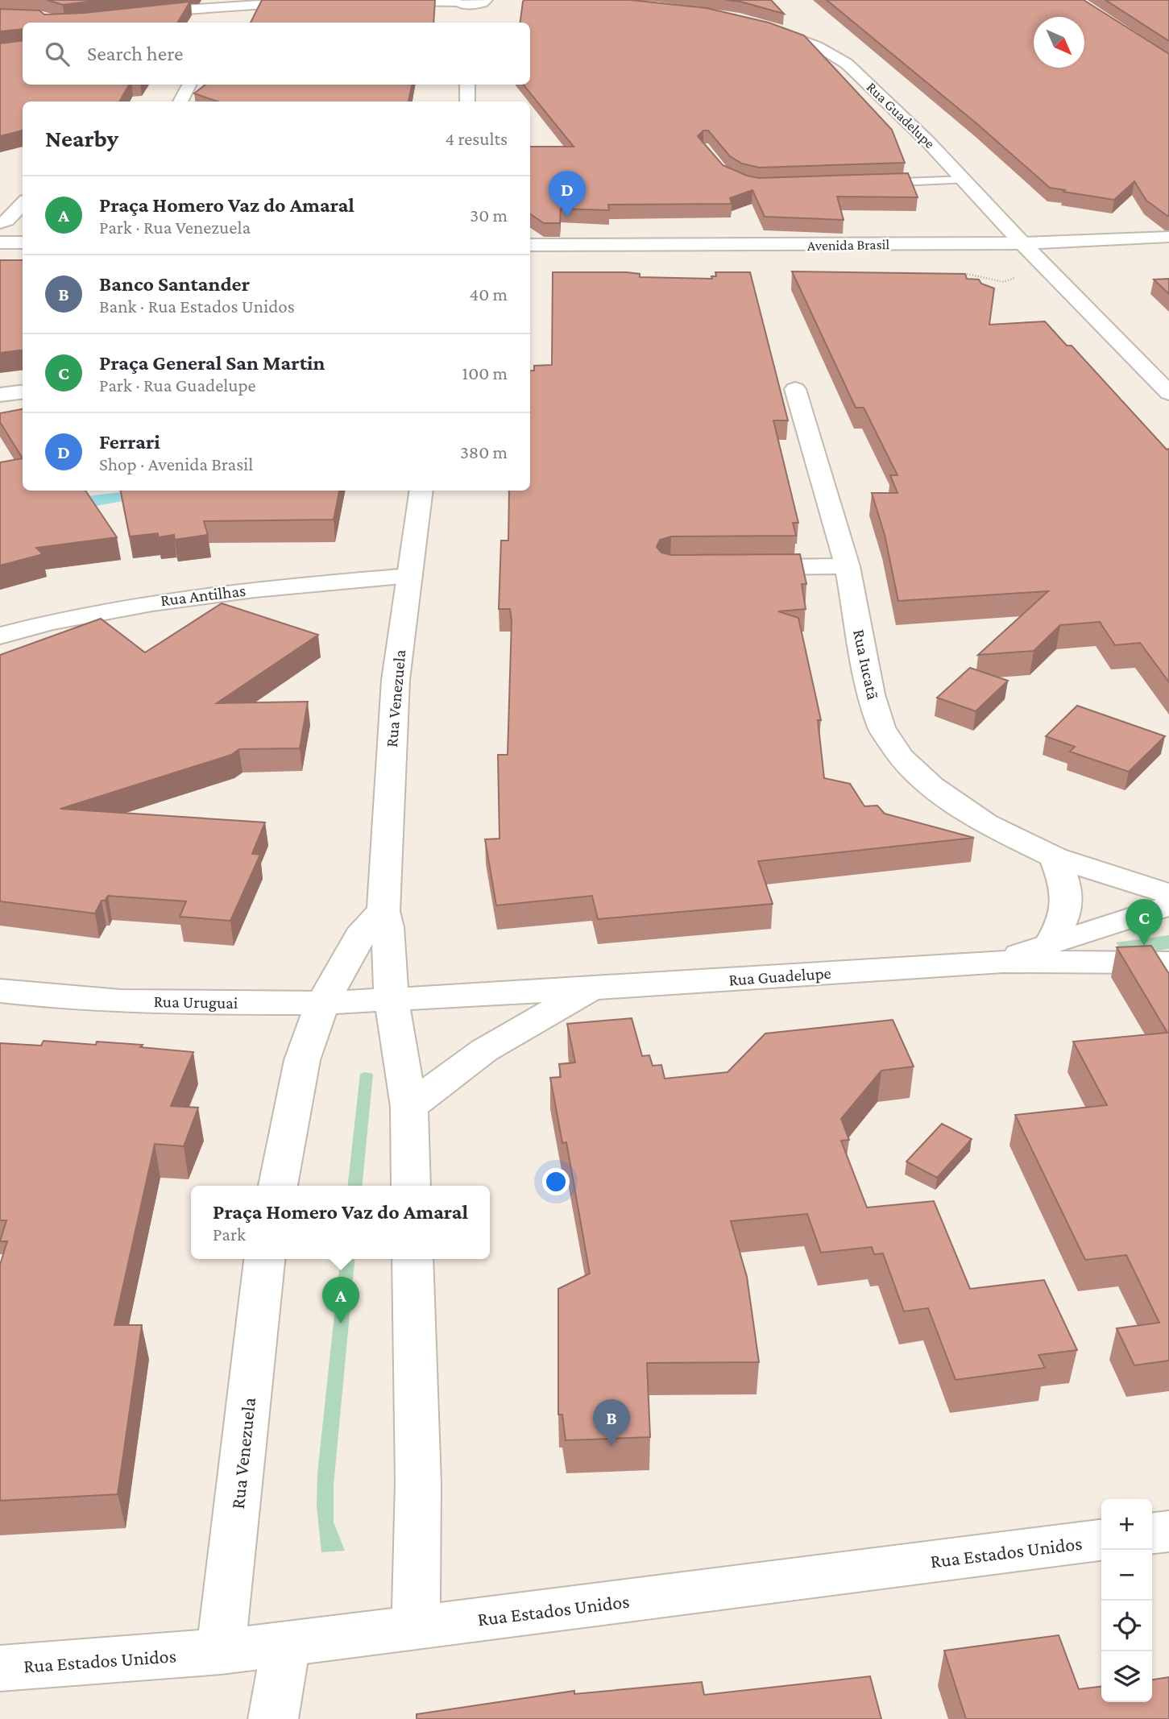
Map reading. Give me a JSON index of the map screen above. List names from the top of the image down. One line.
{"streets":{"street":["Rua Guadelupe","Avenida Brasil","Rua Antilhas","Rua Iucatã","Rua Venezuela","Rua Uruguai","Rua Estados Unidos"]},"crossings":[["Rua Guadelupe","Avenida Brasil"],["Rua Guadelupe","Rua Venezuela"],["Rua Guadelupe","Rua Uruguai"],["Rua Antilhas","Rua Venezuela"],["Rua Venezuela","Rua Uruguai"],["Rua Venezuela","Rua Estados Unidos"]],"north":"bottom right","page":{"search":"Search here","heading":["Nearby","4 results"],"pins":["D","C","A","B"],"list":[{"mark":"A","name":"Praça Homero Vaz do Amaral","note":"Park · Rua Venezuela","value":"30 m"},{"mark":"B","name":"Banco Santander","note":"Bank · Rua Estados Unidos","value":"40 m"},{"mark":"C","name":"Praça General San Martin","note":"Park · Rua Guadelupe","value":"100 m"},{"mark":"D","name":"Ferrari","note":"Shop · Avenida Brasil","value":"380 m"}],"popup":["Praça Homero Vaz do Amaral","Park"],"map_buttons":["+","−"]}}
